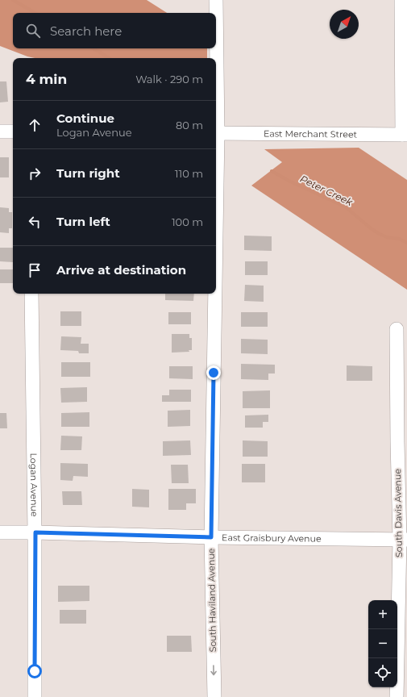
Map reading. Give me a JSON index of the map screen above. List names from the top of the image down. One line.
{"streets":{"street":["East Merchant Street","Logan Avenue","South Davis Avenue","East Graisbury Avenue","South Haviland Avenue"]},"crossings":[["East Merchant Street","South Haviland Avenue"],["Logan Avenue","East Graisbury Avenue"],["South Davis Avenue","East Graisbury Avenue"],["East Graisbury Avenue","South Haviland Avenue"]],"water":["Peter Creek"],"north":"top right","page":{"search":"Search here","heading":["4 min","Walk · 290 m"],"list":[["Continue","Logan Avenue","80 m"],["Turn right","110 m"],["Turn left","100 m"],"Arrive at destination"],"map_buttons":["+","−"]}}
